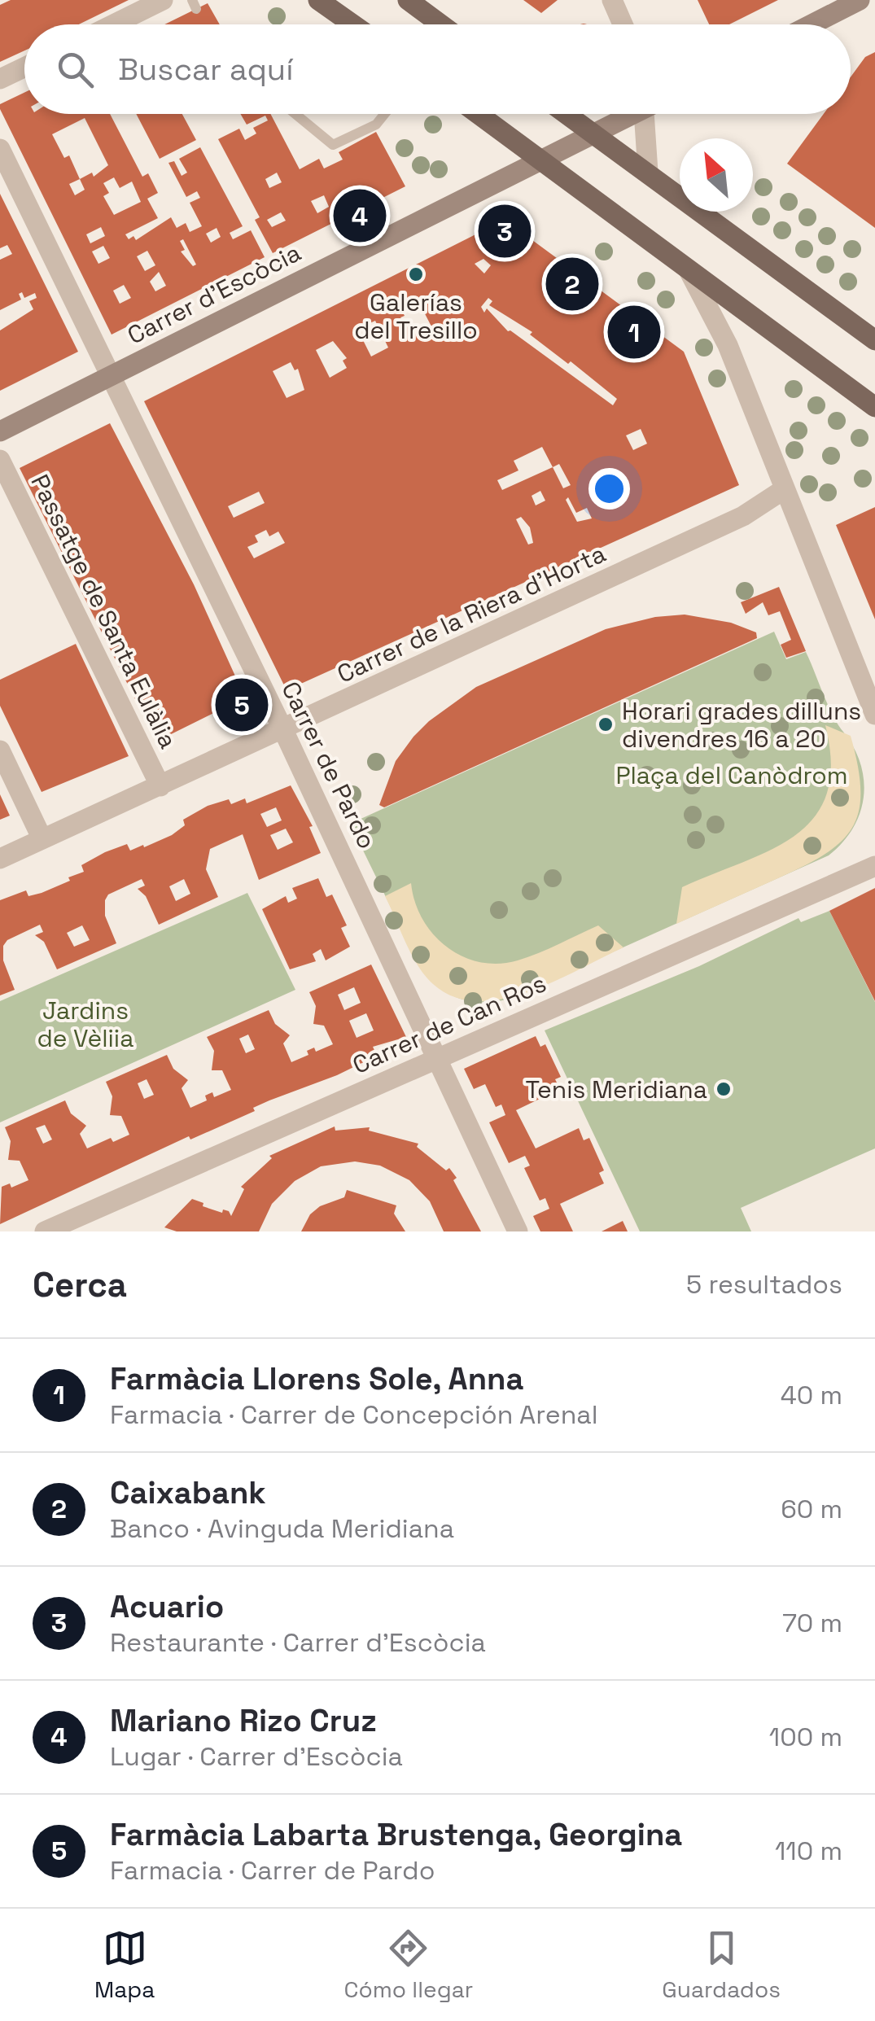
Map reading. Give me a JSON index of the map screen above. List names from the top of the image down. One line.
{"streets":{"main road":["Carrer d'Escòcia"],"street":["Passatge de Santa Eulàlia","Carrer de la Riera d'Horta","Carrer de Pardo","Carrer de Can Ros"]},"crossings":[["Carrer d'Escòcia","Carrer de Pardo"],["Passatge de Santa Eulàlia","Carrer de la Riera d'Horta"],["Carrer de la Riera d'Horta","Carrer de Pardo"],["Carrer de Pardo","Carrer de Can Ros"]],"parks":["Plaça del Canòdrom","Jardins de Vèliia"],"places":["Galerías del Tresillo","Horari grades dilluns divendres 16 a 20","Tenis Meridiana"],"north":"top left","page":{"search":"Buscar aquí","pins":["4","3","2","1","5"],"heading":["Cerca","5 resultados"],"list":[{"mark":"1","name":"Farmàcia Llorens Sole, Anna","note":"Farmacia · Carrer de Concepción Arenal","value":"40 m"},{"mark":"2","name":"Caixabank","note":"Banco · Avinguda Meridiana","value":"60 m"},{"mark":"3","name":"Acuario","note":"Restaurante · Carrer d'Escòcia","value":"70 m"},{"mark":"4","name":"Mariano Rizo Cruz","note":"Lugar · Carrer d'Escòcia","value":"100 m"},{"mark":"5","name":"Farmàcia Labarta Brustenga, Georgina","note":"Farmacia · Carrer de Pardo","value":"110 m"}],"nav":["Mapa","Cómo llegar","Guardados"]}}
